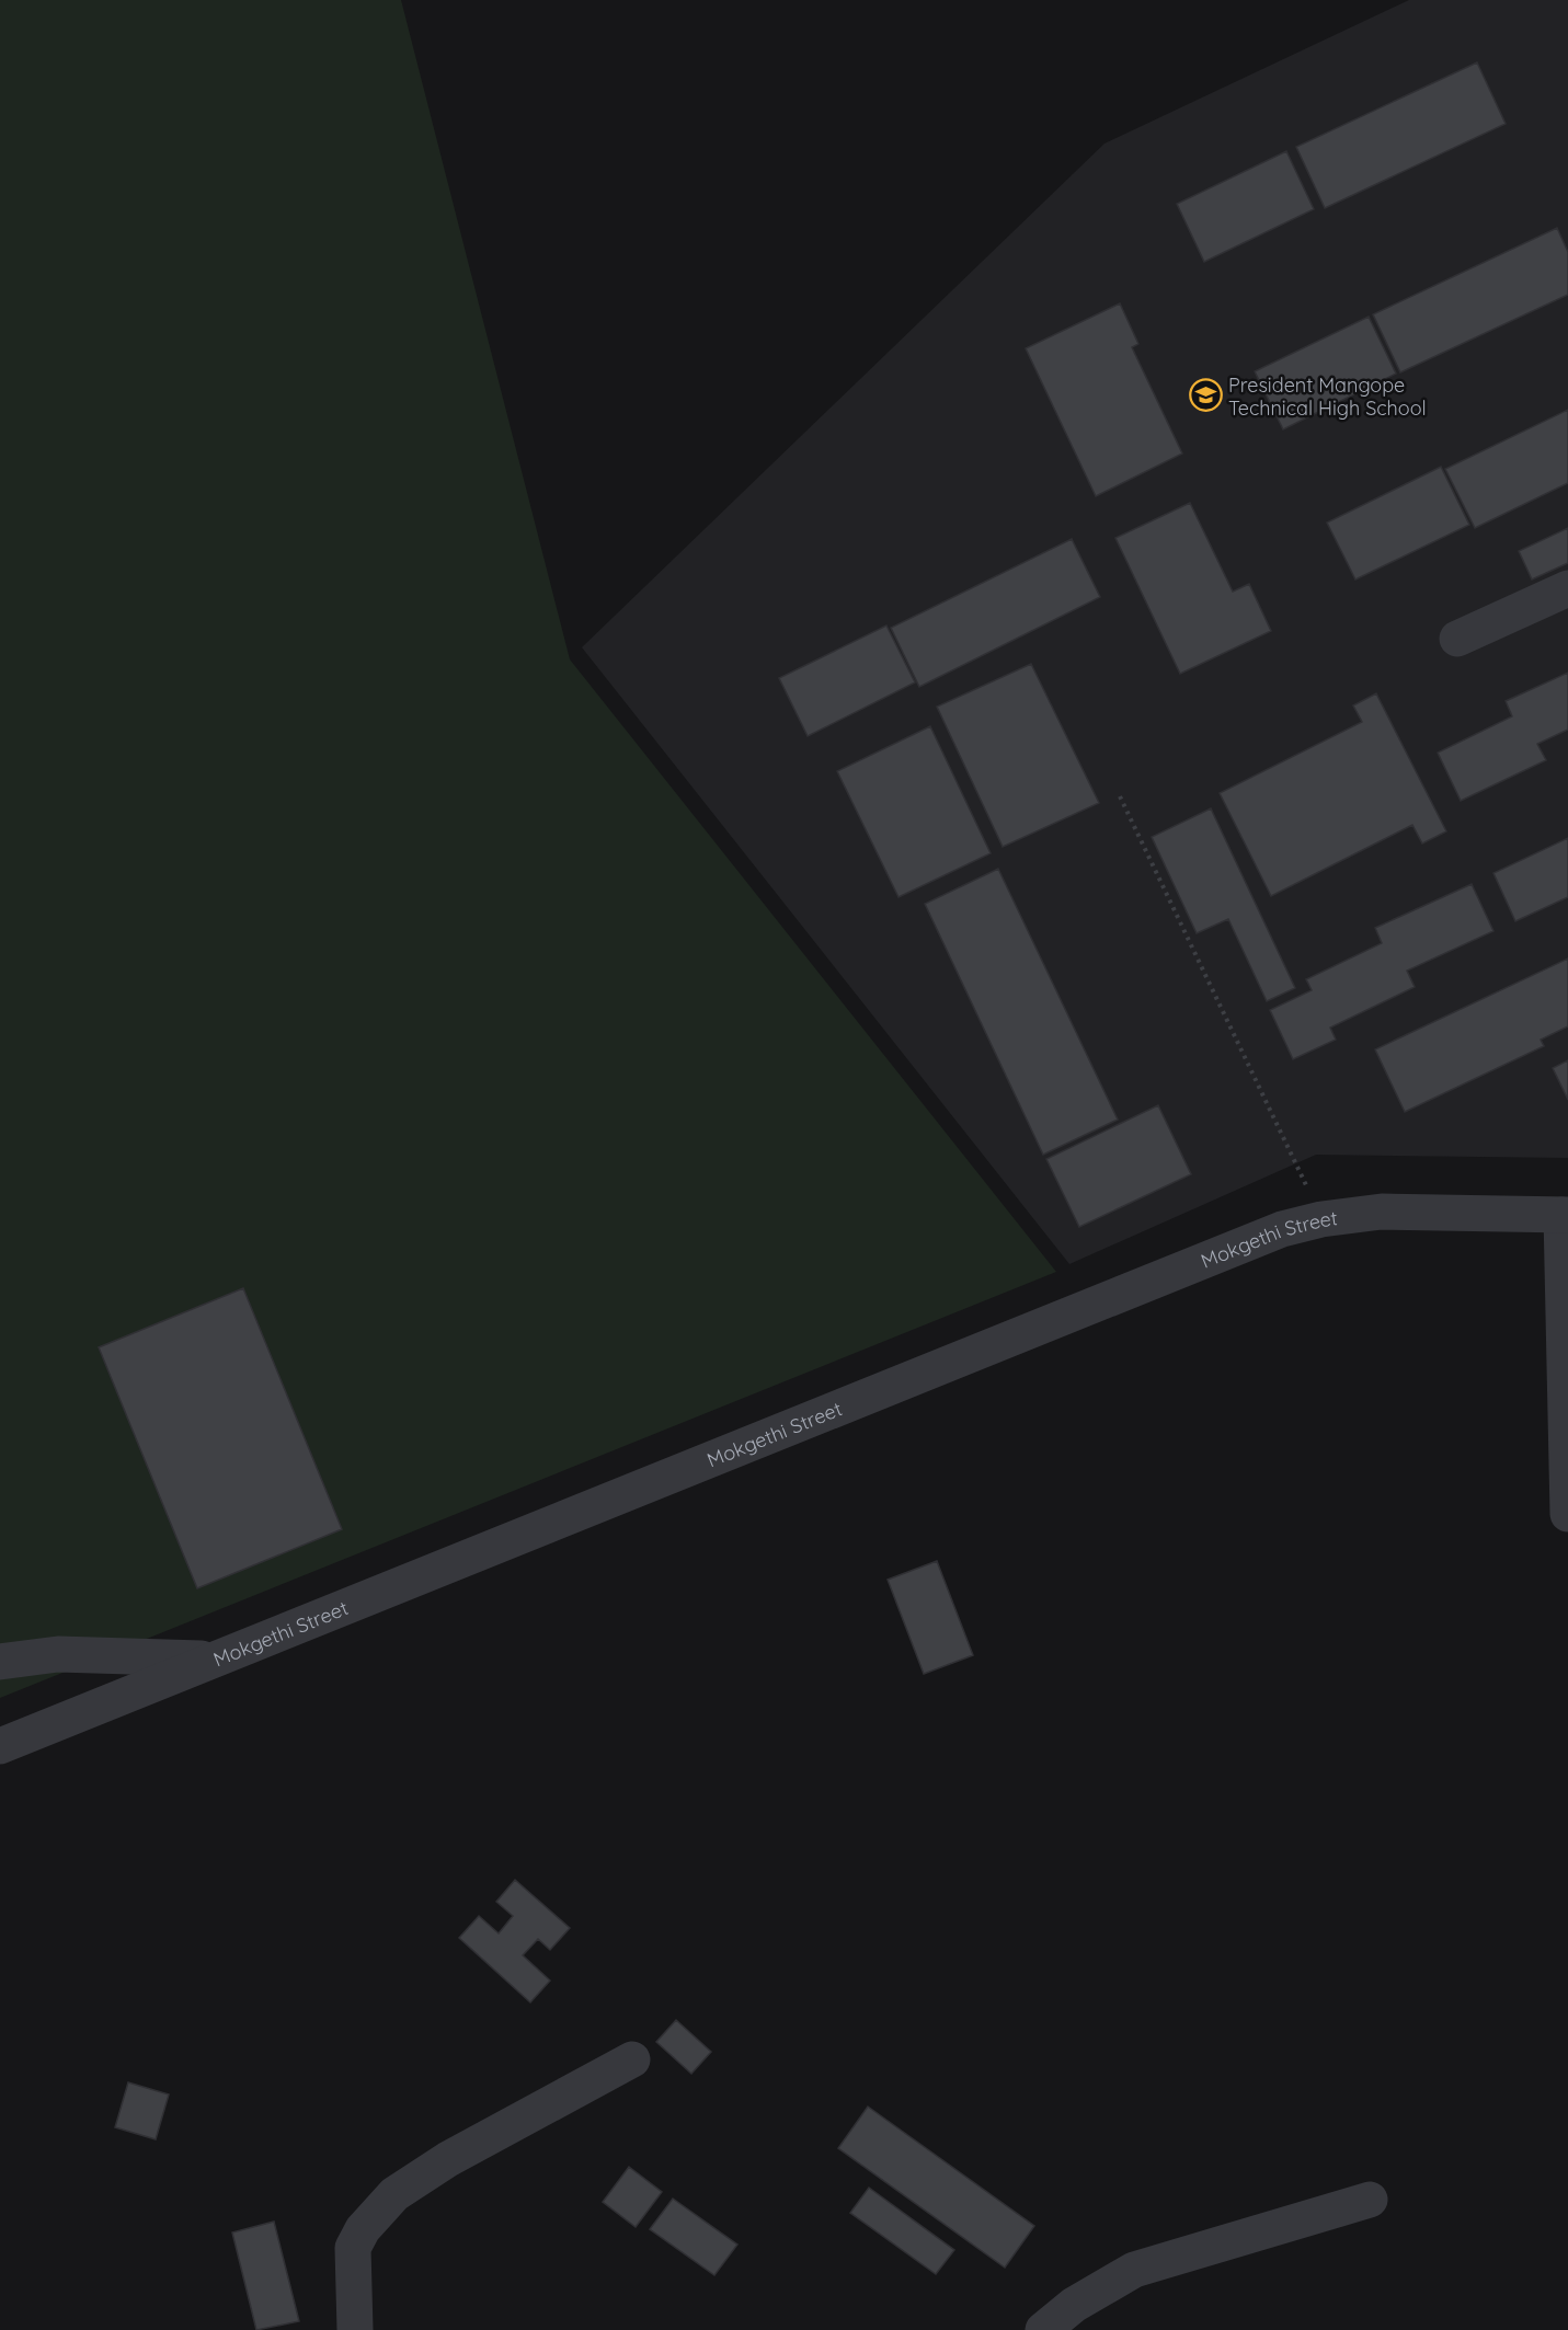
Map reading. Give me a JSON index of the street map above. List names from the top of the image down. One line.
{"streets":{"street":["Mokgethi Street"]},"places":{"school or university":["President Mangope Technical High School"]}}
